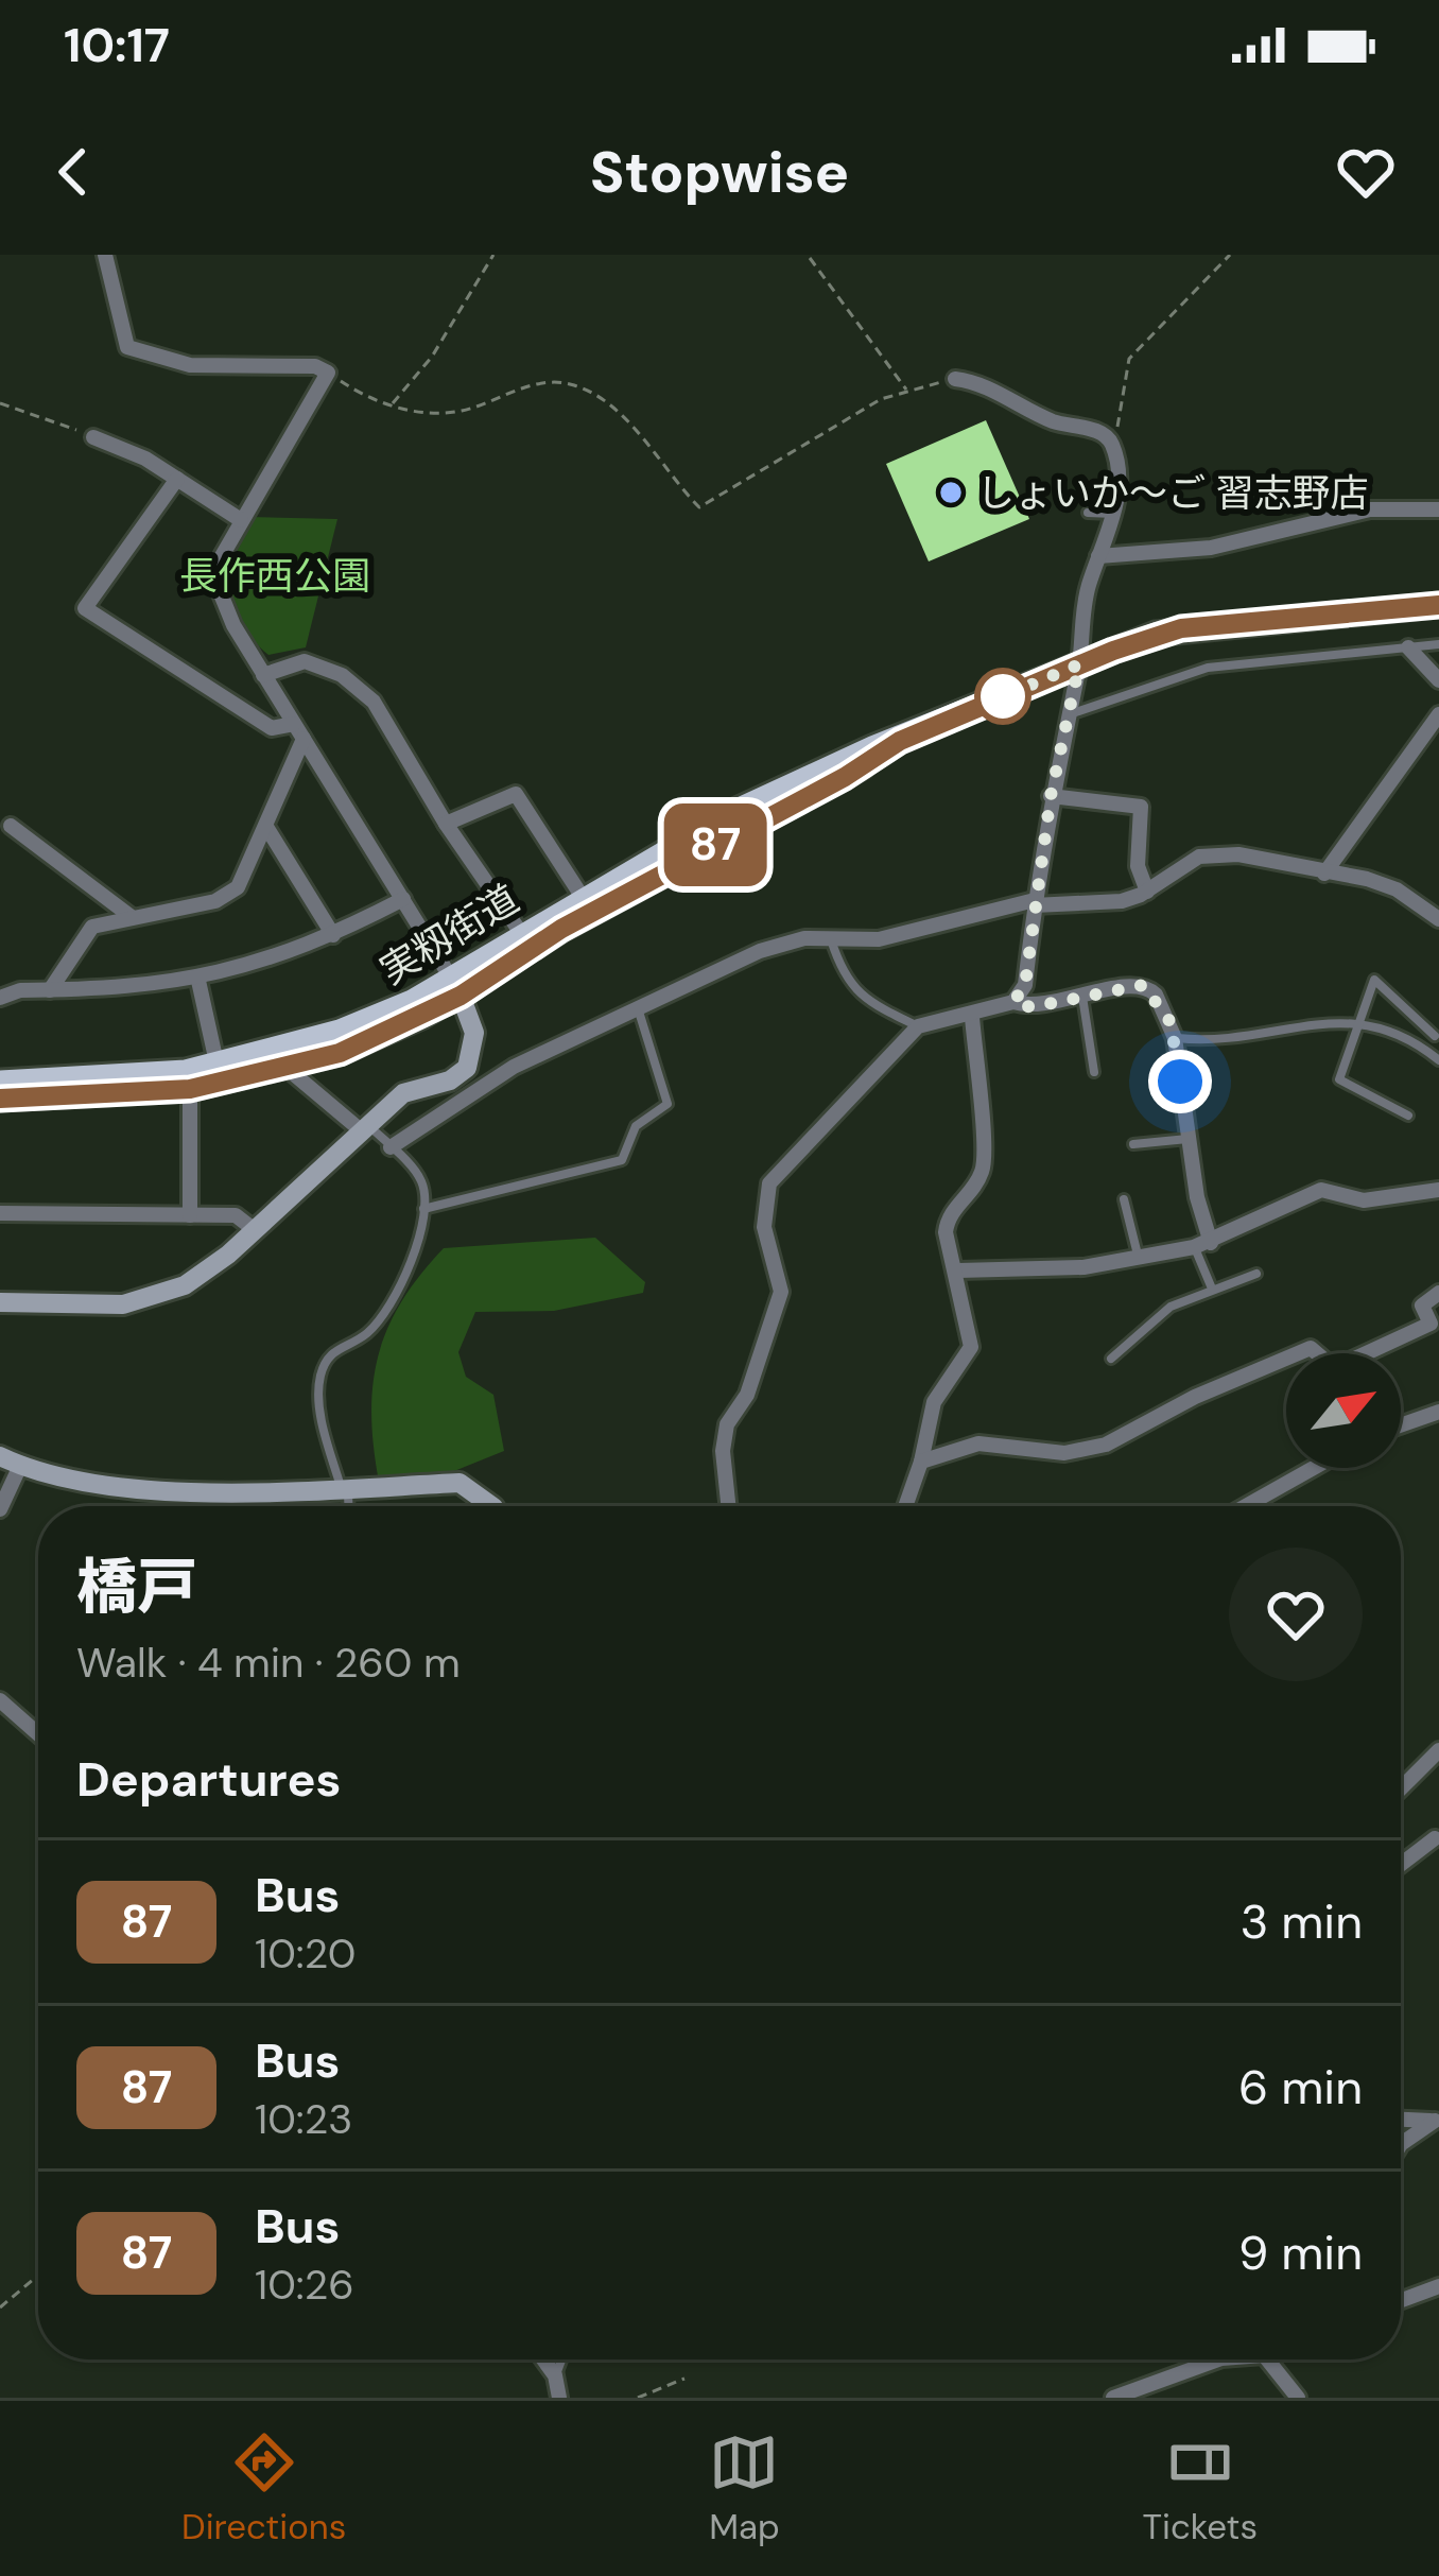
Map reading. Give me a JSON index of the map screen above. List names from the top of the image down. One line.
{"streets":{"main road":["実籾街道"]},"parks":["長作西公園"],"places":["しょいか～ご 習志野店"],"lines":["bus line 87"],"north":"top right","page":{"status":"10:17","header":"Stopwise","on_map":"87","heading":[["橋戸","Walk · 4 min · 260 m"],"Departures"],"list":[{"mark":"87","name":"Bus","note":"10:20","value":"3 min"},{"mark":"87","name":"Bus","note":"10:23","value":"6 min"},{"mark":"87","name":"Bus","note":"10:26","value":"9 min"}],"tabs":["Directions","Map","Tickets"]}}
